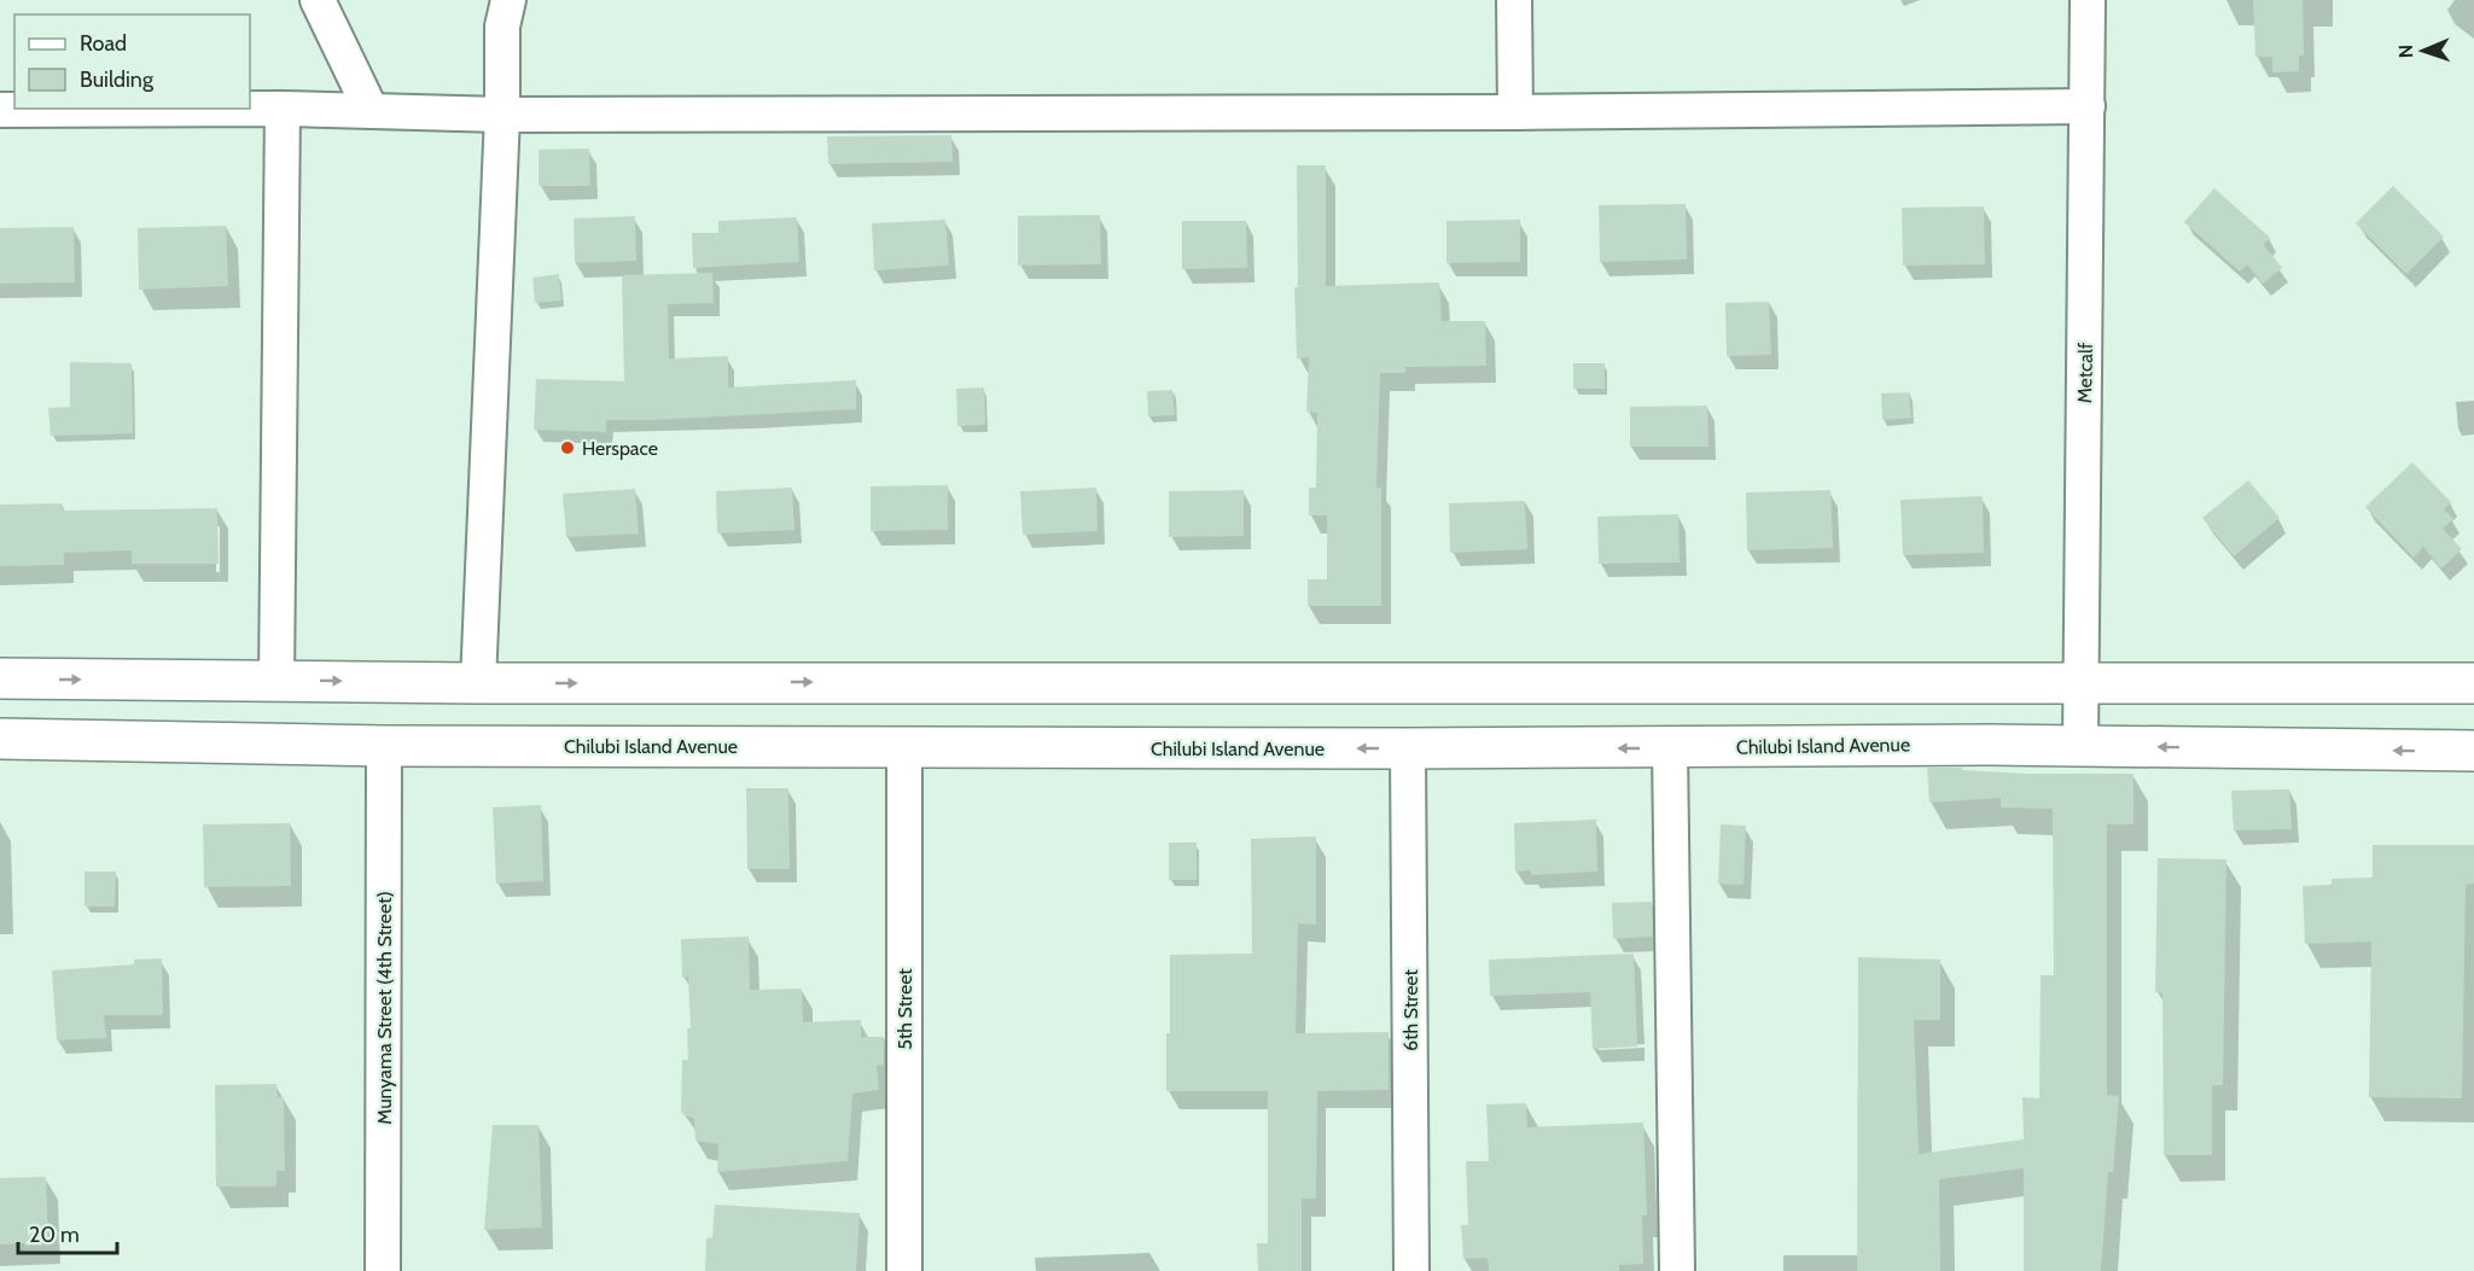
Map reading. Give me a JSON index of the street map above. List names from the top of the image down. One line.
{"streets":{"street":["Metcalf","Chilubi Island Avenue","Munyama Street (4th Street)","5th Street","6th Street"]},"crossings":[["Metcalf","Chilubi Island Avenue"],["Chilubi Island Avenue","Munyama Street (4th Street)"],["Chilubi Island Avenue","5th Street"],["Chilubi Island Avenue","6th Street"]],"places":["Herspace"],"legend":["Road","Building"],"scale_bar":"20 m","north":"left"}
